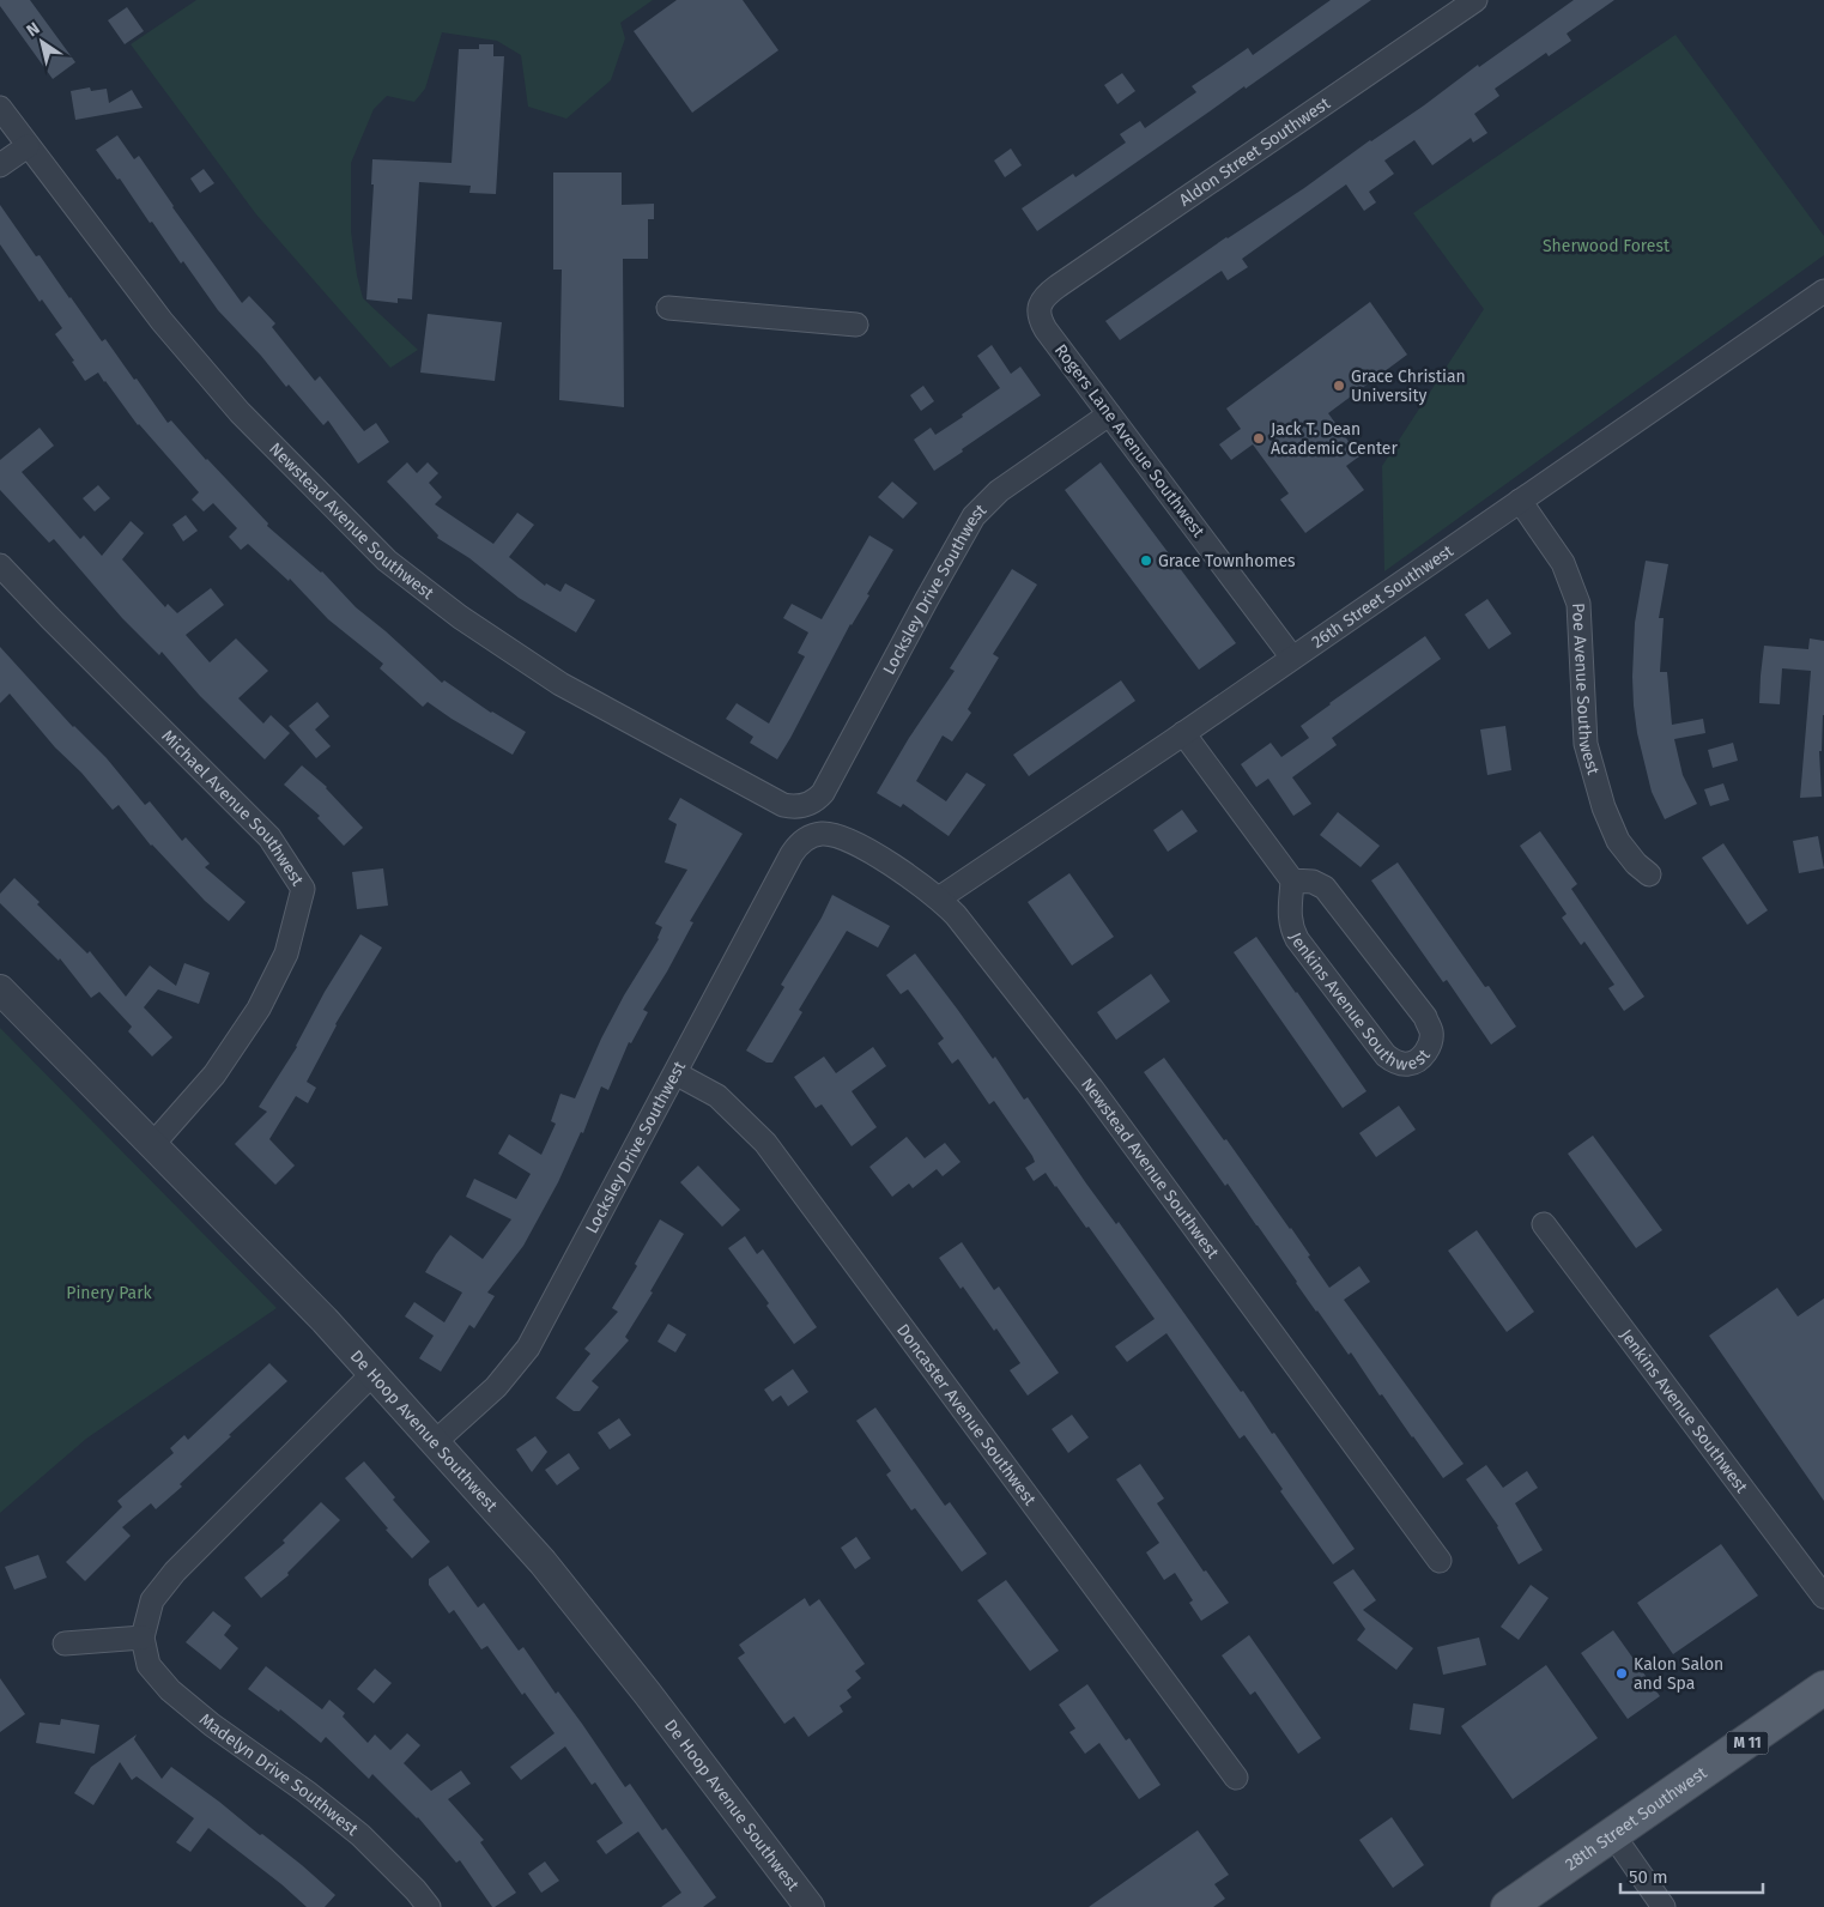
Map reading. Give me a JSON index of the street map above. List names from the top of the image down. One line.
{"streets":{"main road":["M 11","28th Street Southwest"],"street":["Aldon Street Southwest","Rogers Lane Avenue Southwest","Newstead Avenue Southwest","Locksley Drive Southwest","26th Street Southwest","Poe Avenue Southwest","Michael Avenue Southwest","Jenkins Avenue Southwest","Doncaster Avenue Southwest","De Hoop Avenue Southwest","Madelyn Drive Southwest"]},"crossings":[["Aldon Street Southwest","Rogers Lane Avenue Southwest"],["Rogers Lane Avenue Southwest","Locksley Drive Southwest"],["Rogers Lane Avenue Southwest","26th Street Southwest"],["Newstead Avenue Southwest","Locksley Drive Southwest"],["Newstead Avenue Southwest","26th Street Southwest"],["Locksley Drive Southwest","Doncaster Avenue Southwest"],["Locksley Drive Southwest","De Hoop Avenue Southwest"],["26th Street Southwest","Poe Avenue Southwest"],["Michael Avenue Southwest","De Hoop Avenue Southwest"]],"parks":["Sherwood Forest","Pinery Park"],"places":["Grace Christian University","Jack T. Dean Academic Center","Grace Townhomes","Kalon Salon and Spa"],"scale_bar":"50 m","north":"top left"}
